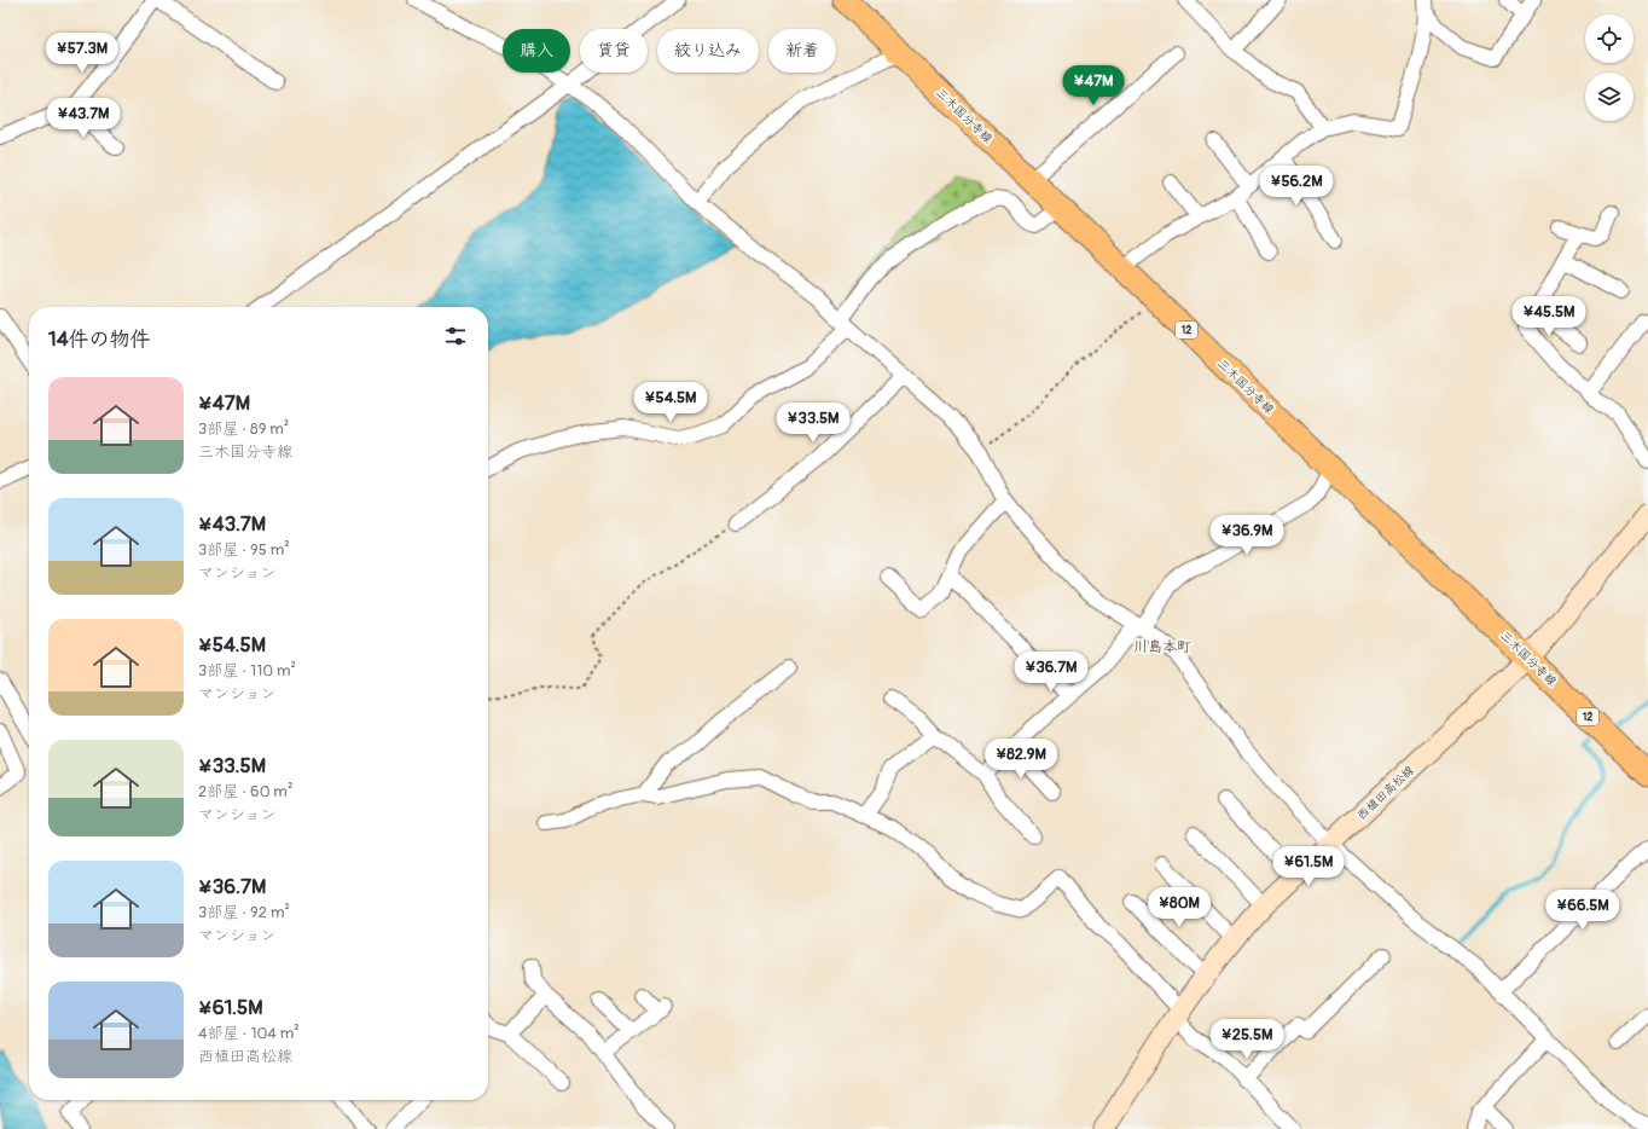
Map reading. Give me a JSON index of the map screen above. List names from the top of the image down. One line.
{"streets":{"main road":["三木国分寺線","12","西植田高松線"]},"crossings":[["三木国分寺線","西植田高松線"]],"districts":["川島本町"],"page":{"chip":["購入","賃貸","絞り込み","新着"],"price":["¥57.3M","¥47M","¥43.7M","¥56.2M","¥45.5M","¥54.5M","¥33.5M","¥36.9M","¥36.7M","¥82.9M","¥61.5M","¥80M","¥66.5M","¥25.5M"],"heading":"14件の物件","list":[{"name":"¥47M","note":"3部屋 · 89 m² · 三木国分寺線"},{"name":"¥43.7M","note":"3部屋 · 95 m² · マンション"},{"name":"¥54.5M","note":"3部屋 · 110 m² · マンション"},{"name":"¥33.5M","note":"2部屋 · 60 m² · マンション"},{"name":"¥36.7M","note":"3部屋 · 92 m² · マンション"},{"name":"¥61.5M","note":"4部屋 · 104 m² · 西植田高松線"}]}}
